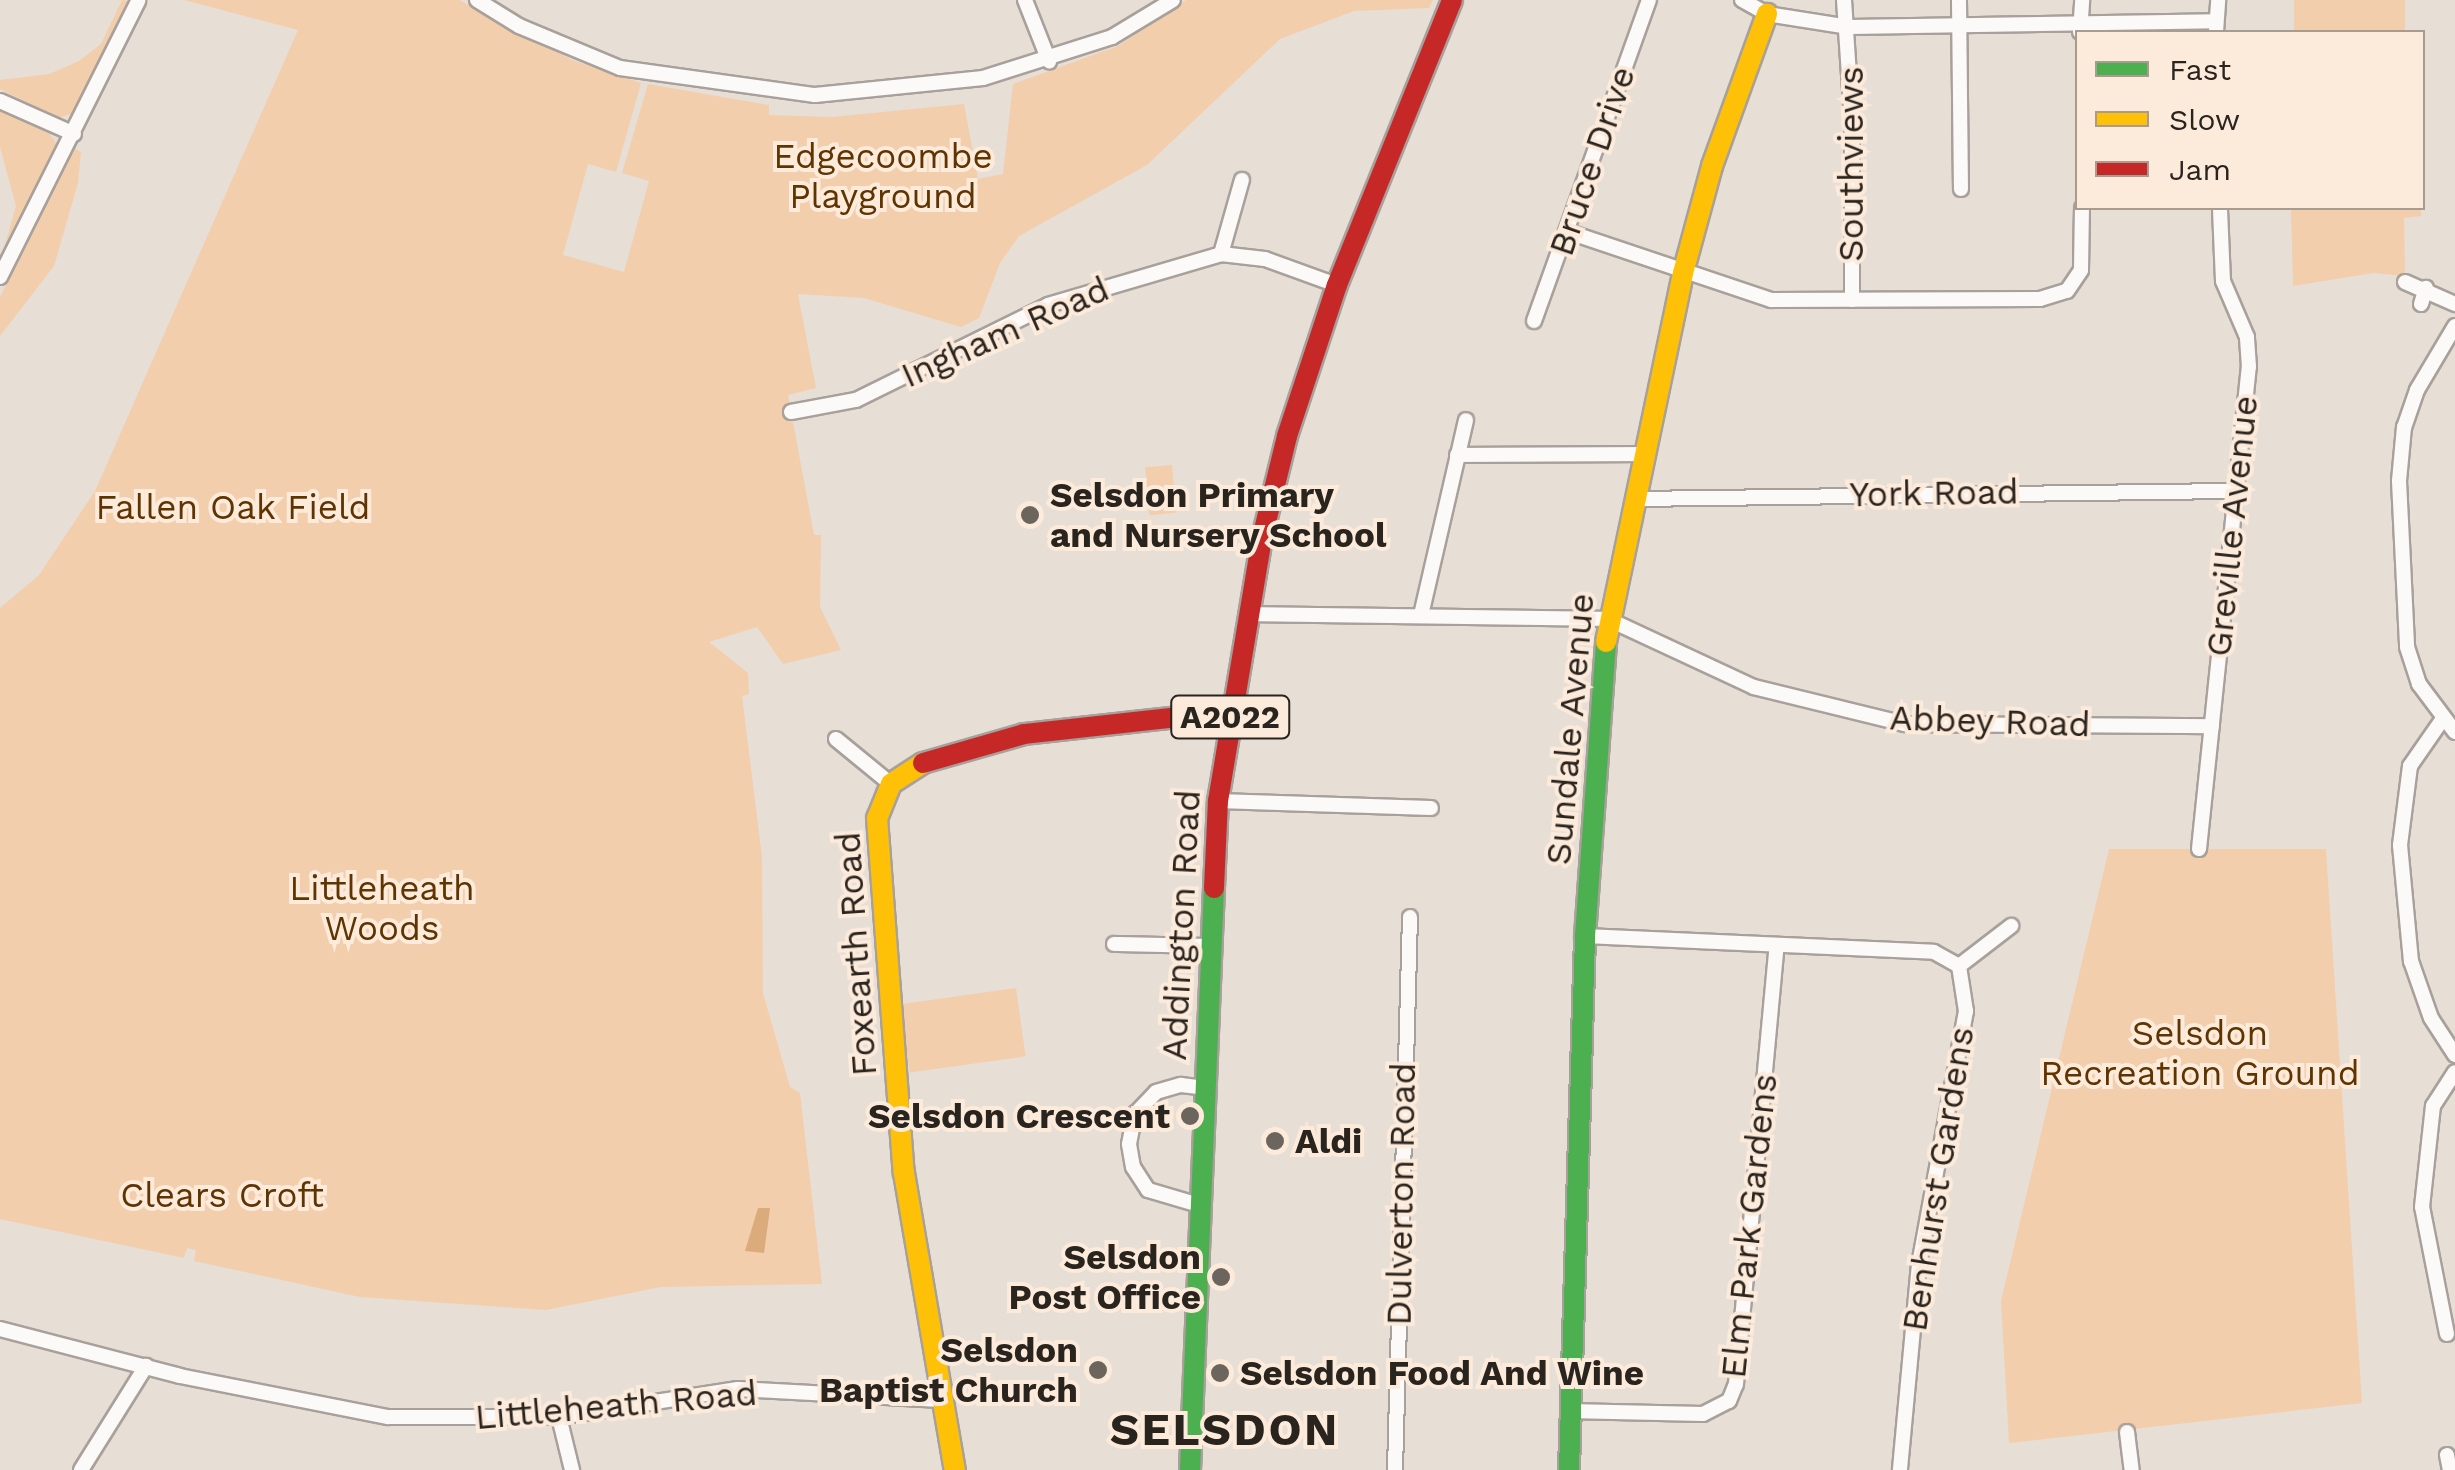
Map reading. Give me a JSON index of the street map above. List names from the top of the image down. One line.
{"streets":{"street":["Bruce Drive","Southviews","Ingham Road","York Road","Greville Avenue","A2022","Abbey Road","Sundale Avenue","Addington Road","Foxearth Road","Benhurst Gardens","Dulverton Road","Elm Park Gardens","Littleheath Road"]},"crossings":[["Ingham Road","Addington Road"],["York Road","Greville Avenue"],["York Road","Sundale Avenue"],["Greville Avenue","Abbey Road"],["Abbey Road","Sundale Avenue"],["Sundale Avenue","Elm Park Gardens"],["Addington Road","Foxearth Road"],["Foxearth Road","Littleheath Road"]],"districts":["SELSDON"],"parks":["Edgecoombe Playground","Fallen Oak Field","Littleheath Woods","Selsdon Recreation Ground","Clears Croft"],"places":["Selsdon Primary and Nursery School","Selsdon Crescent","Aldi","Selsdon Post Office","Selsdon Baptist Church","Selsdon Food And Wine"],"legend":["Fast","Slow","Jam"]}
